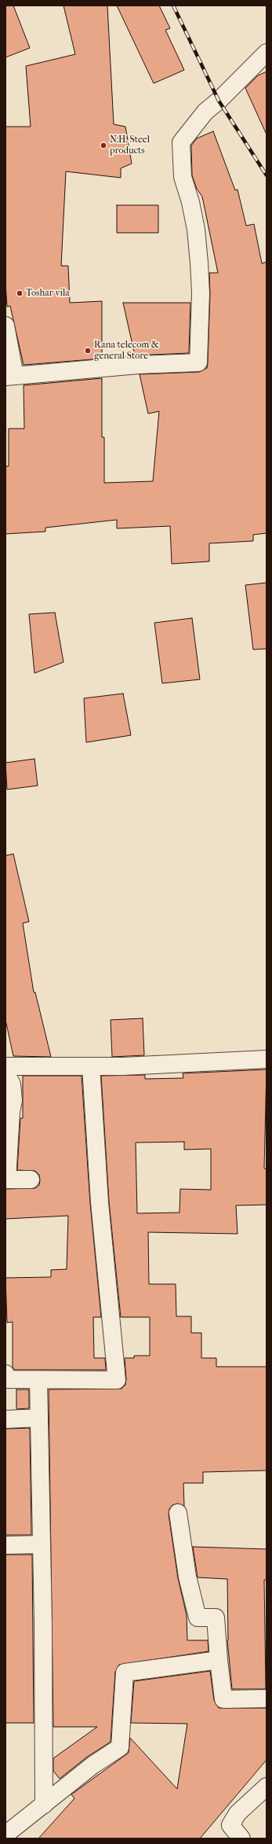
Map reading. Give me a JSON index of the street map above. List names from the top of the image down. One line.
{"places":["N.H. Steel products","Toshar vila","Rana telecom & general Store"]}
